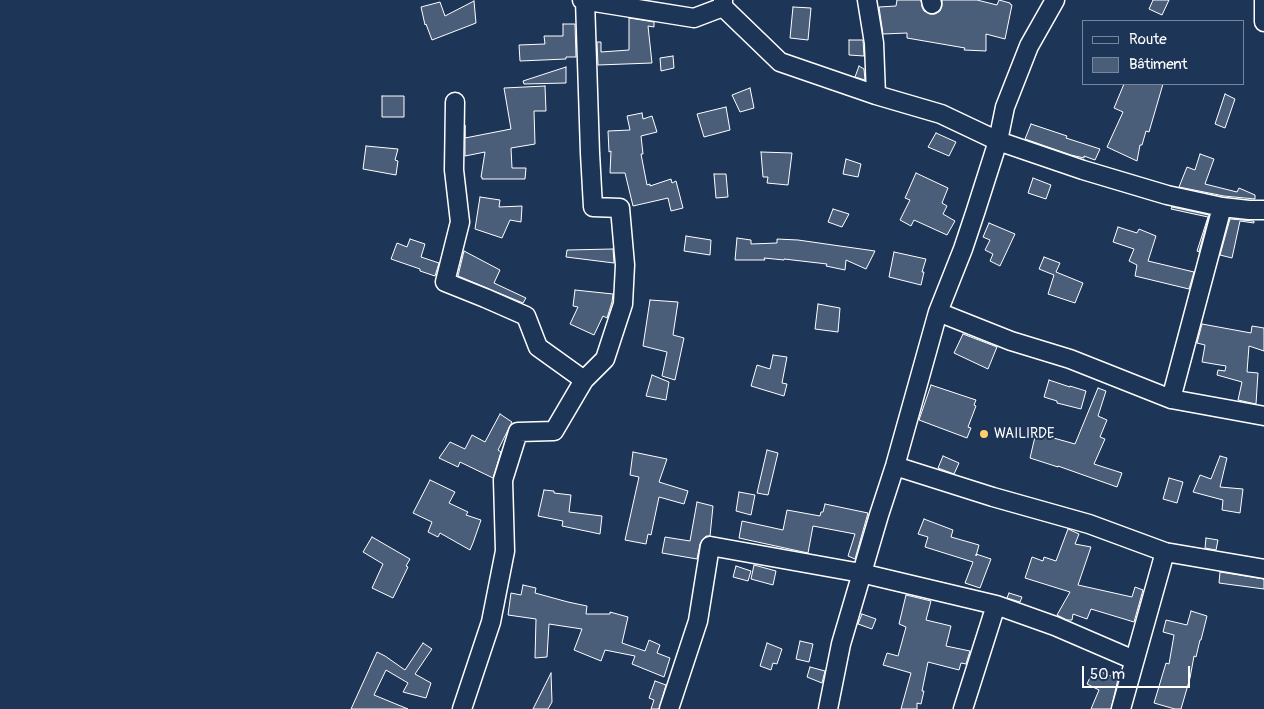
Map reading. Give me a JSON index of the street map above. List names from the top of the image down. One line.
{"places":["WAILIRDE"],"legend":["Route","Bâtiment"],"scale_bar":"50 m"}
